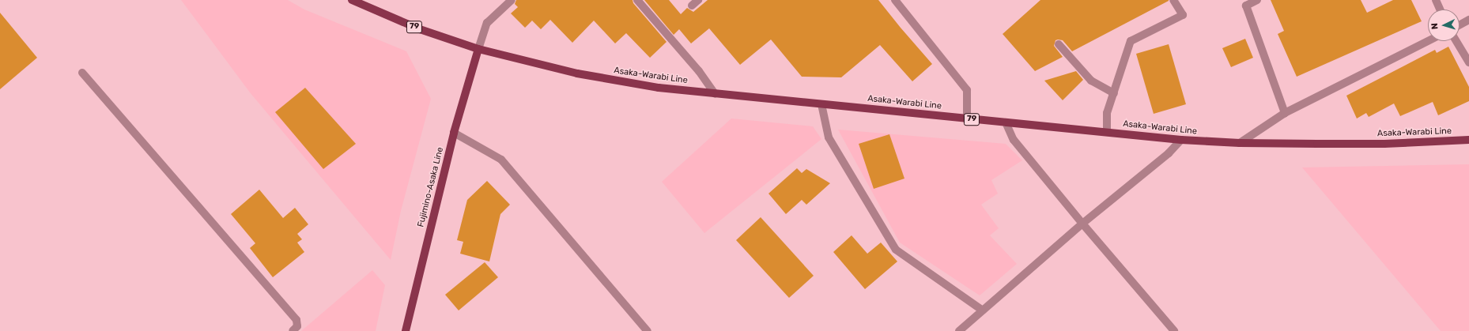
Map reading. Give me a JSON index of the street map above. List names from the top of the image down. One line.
{"streets":{"main road":["79","Asaka-Warabi Line","Fujimino-Asaka Line"]},"crossings":[["Asaka-Warabi Line","Fujimino-Asaka Line"]],"north":"left"}
